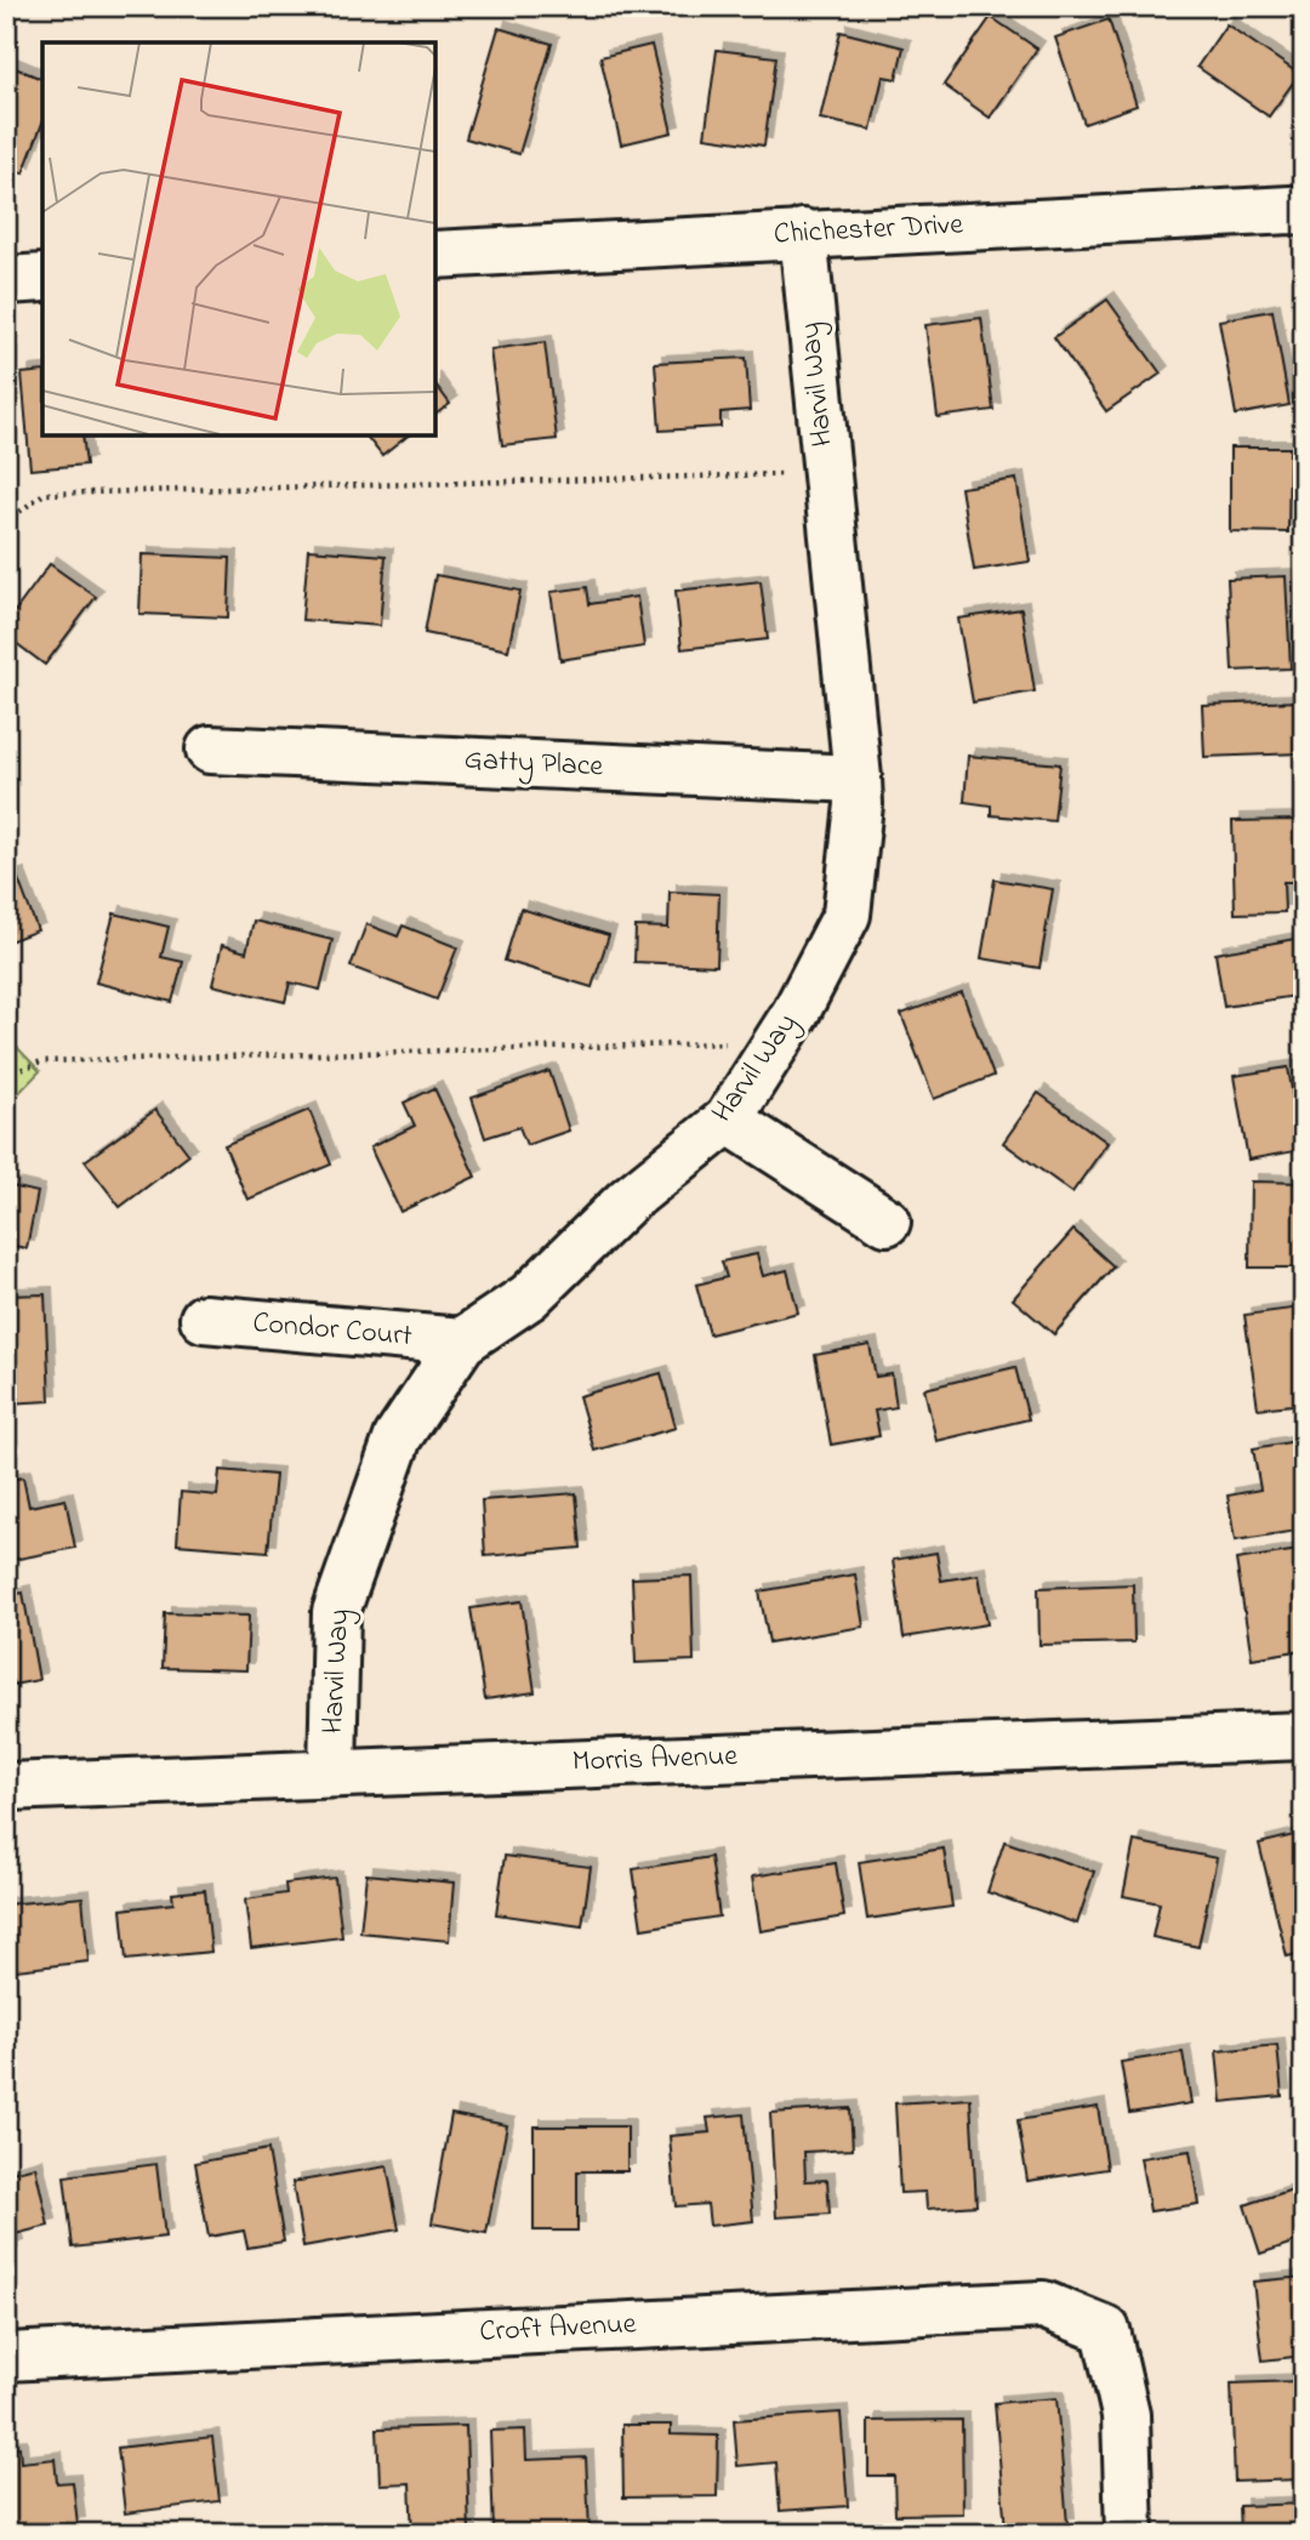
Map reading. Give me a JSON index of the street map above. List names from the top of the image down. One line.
{"streets":{"street":["Chichester Drive","Harvil Way","Gatty Place","Condor Court","Morris Avenue","Croft Avenue"]},"crossings":[["Chichester Drive","Harvil Way"],["Harvil Way","Gatty Place"],["Harvil Way","Condor Court"],["Harvil Way","Morris Avenue"]]}
